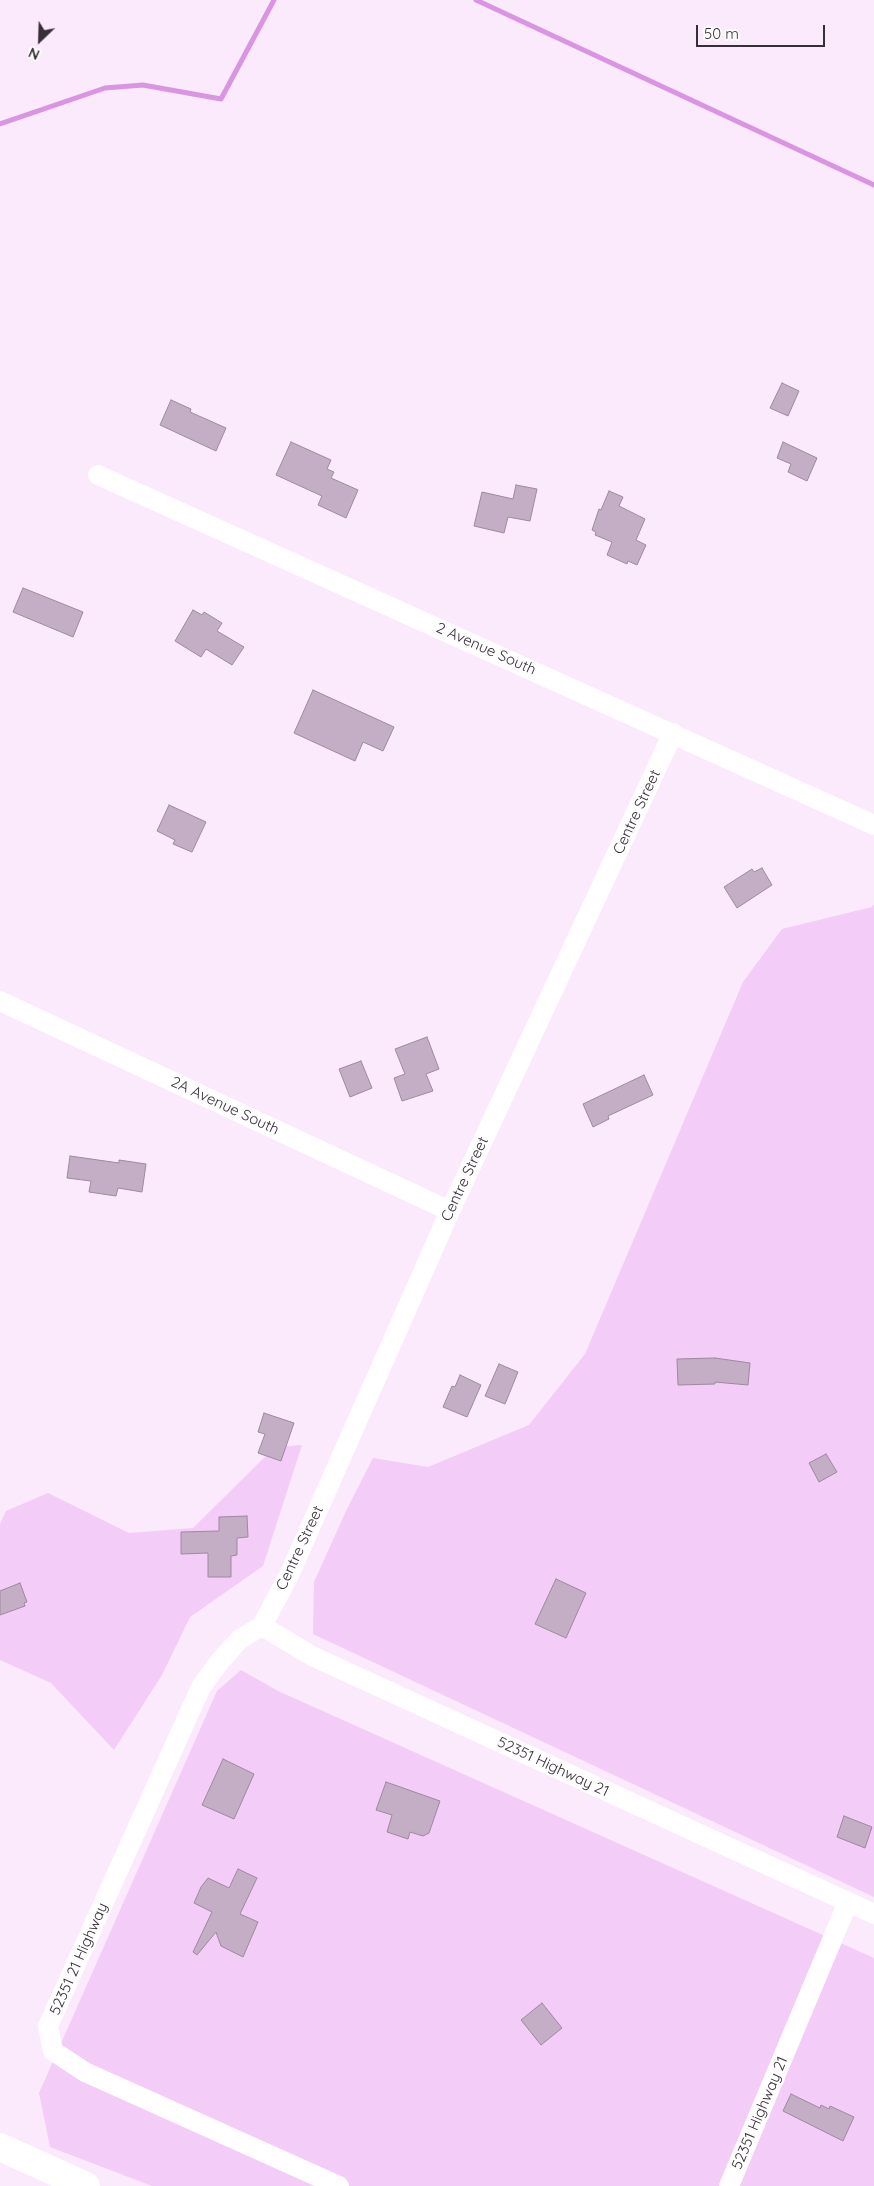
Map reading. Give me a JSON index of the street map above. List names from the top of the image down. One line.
{"streets":{"street":["2 Avenue South","Centre Street","2A Avenue South","52351 Highway 21","52351 21 Highway"]},"crossings":[["2 Avenue South","Centre Street"],["Centre Street","2A Avenue South"],["Centre Street","52351 Highway 21"],["Centre Street","52351 21 Highway"],["52351 Highway 21","52351 21 Highway"]],"scale_bar":"50 m","north":"bottom left"}
